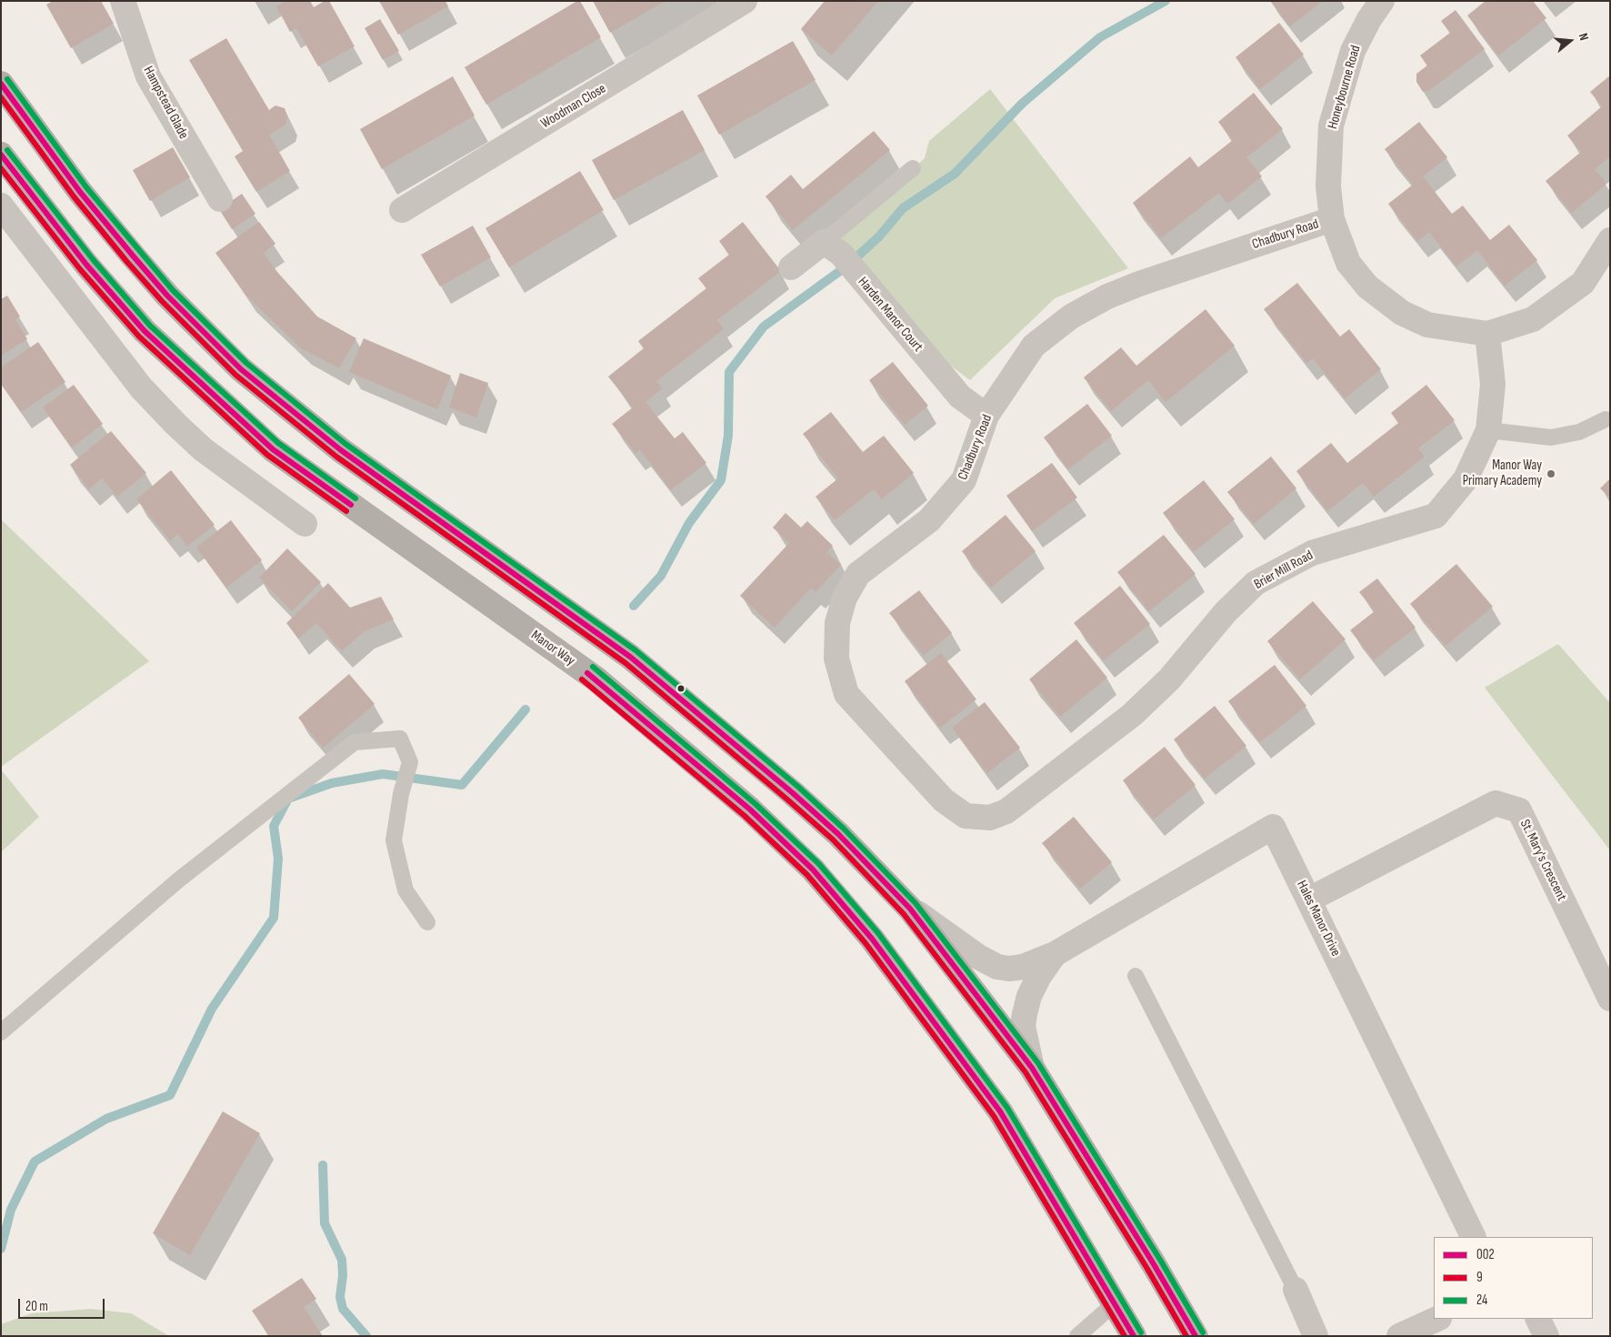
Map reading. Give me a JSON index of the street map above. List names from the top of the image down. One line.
{"streets":{"highway":["Manor Way"],"street":["Honeybourne Road","Hampstead Glade","Woodman Close","Chadbury Road","Harden Manor Court","Brier Mill Road","St. Mary's Crescent","Hales Manor Drive"]},"crossings":[["Honeybourne Road","Chadbury Road"],["Honeybourne Road","Brier Mill Road"],["Chadbury Road","Harden Manor Court"],["Chadbury Road","Brier Mill Road"],["St. Mary's Crescent","Hales Manor Drive"]],"places":["Manor Way Primary Academy"],"lines":["transit line 24","transit line 002","transit line 9"],"legend":["002","9","24"],"scale_bar":"20 m","north":"right"}
